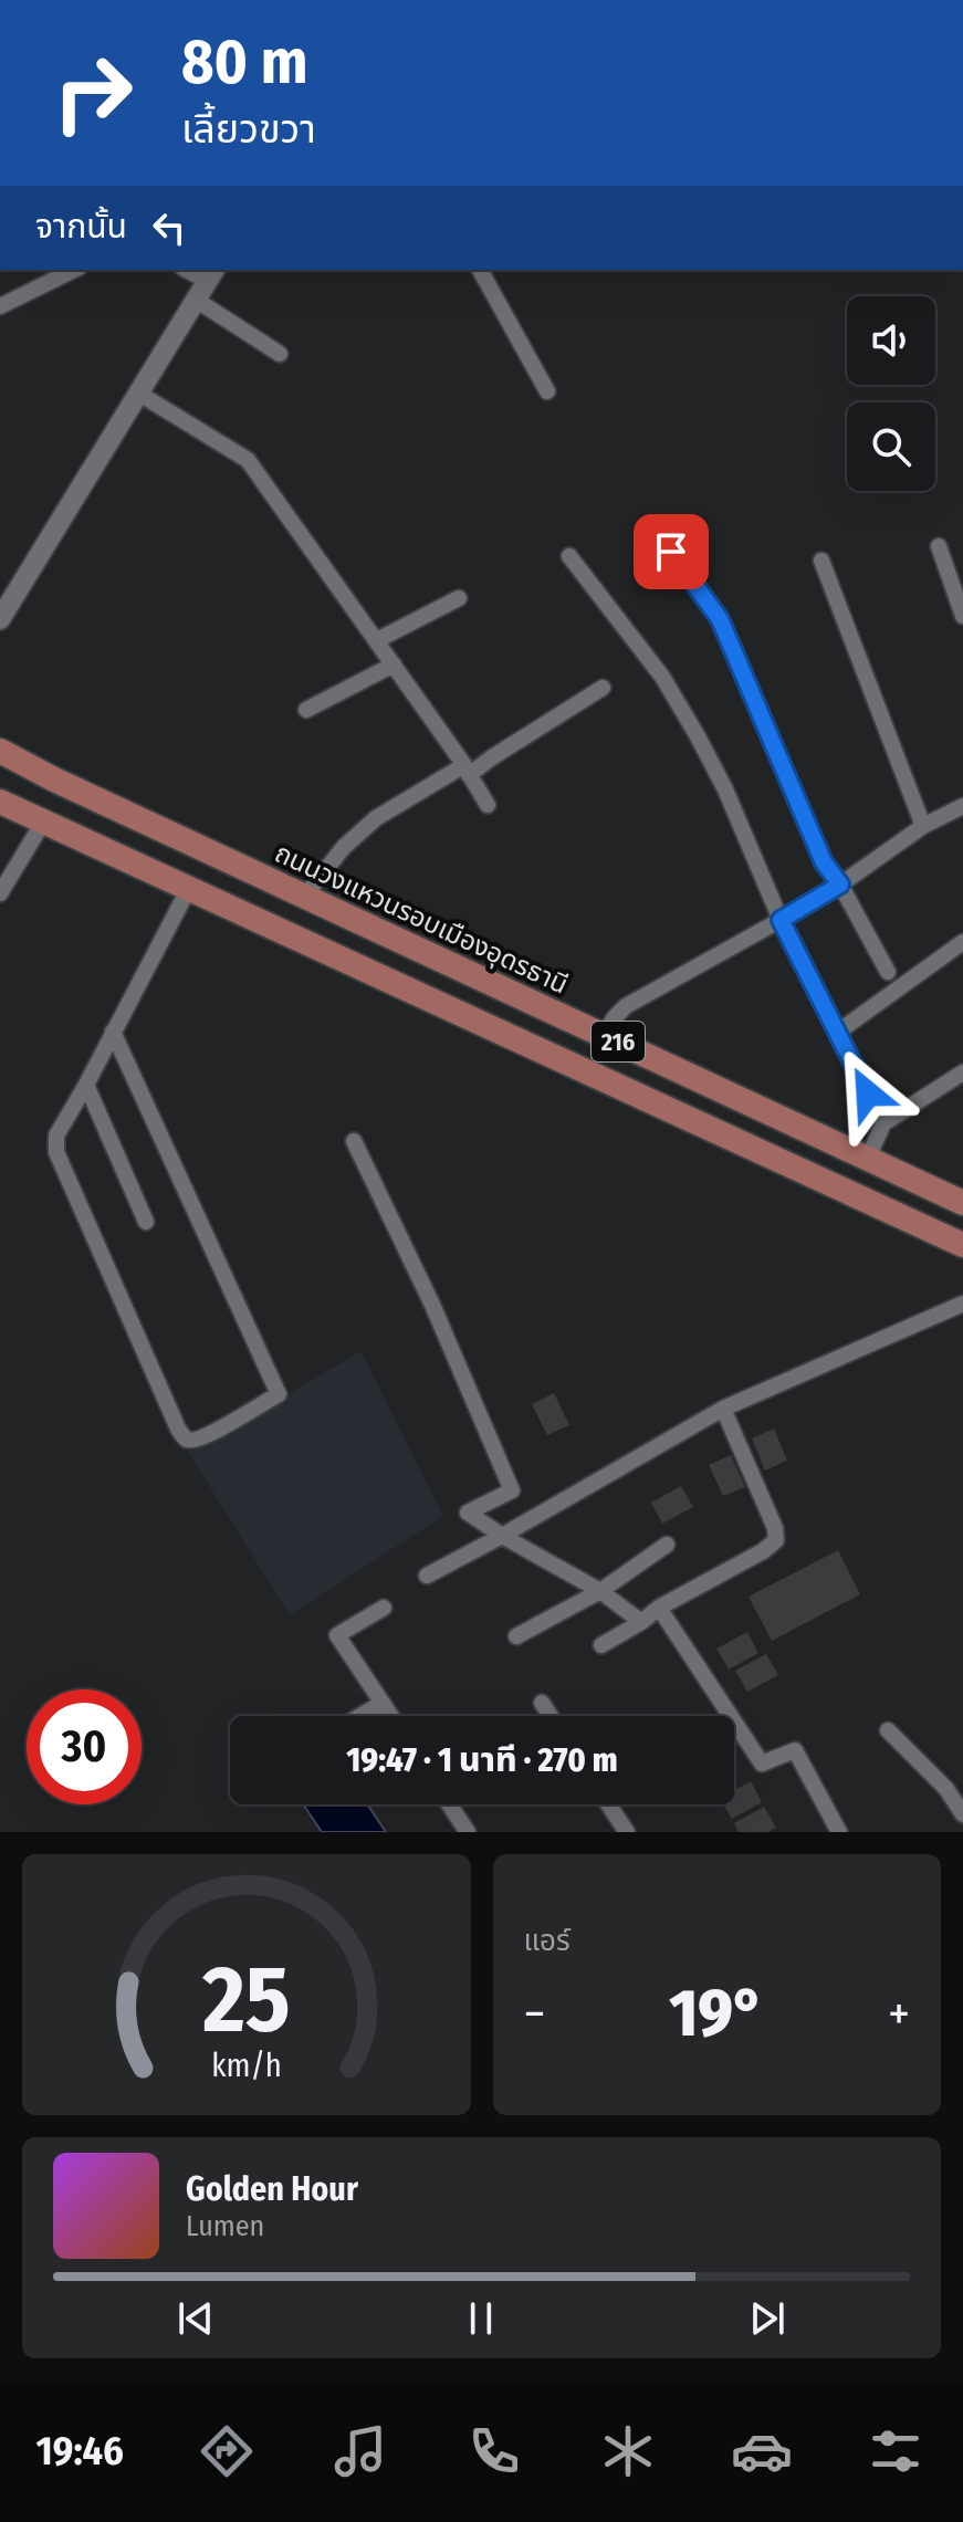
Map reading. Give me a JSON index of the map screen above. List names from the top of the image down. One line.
{"streets":{"main road":["ถนนวงแหวนรอบเมืองอุดรธานี","216"]},"page":{"turn":["80 m","เลี้ยวขวา"],"then":"จากนั้น","limit":"30","trip":"19:47 · 1 นาที · 270 m","tile":"แอร์","heat":["−","19°","+"],"song":["Golden Hour","Lumen"],"tabs":"19:46","gauge":["25","km/h"]}}
